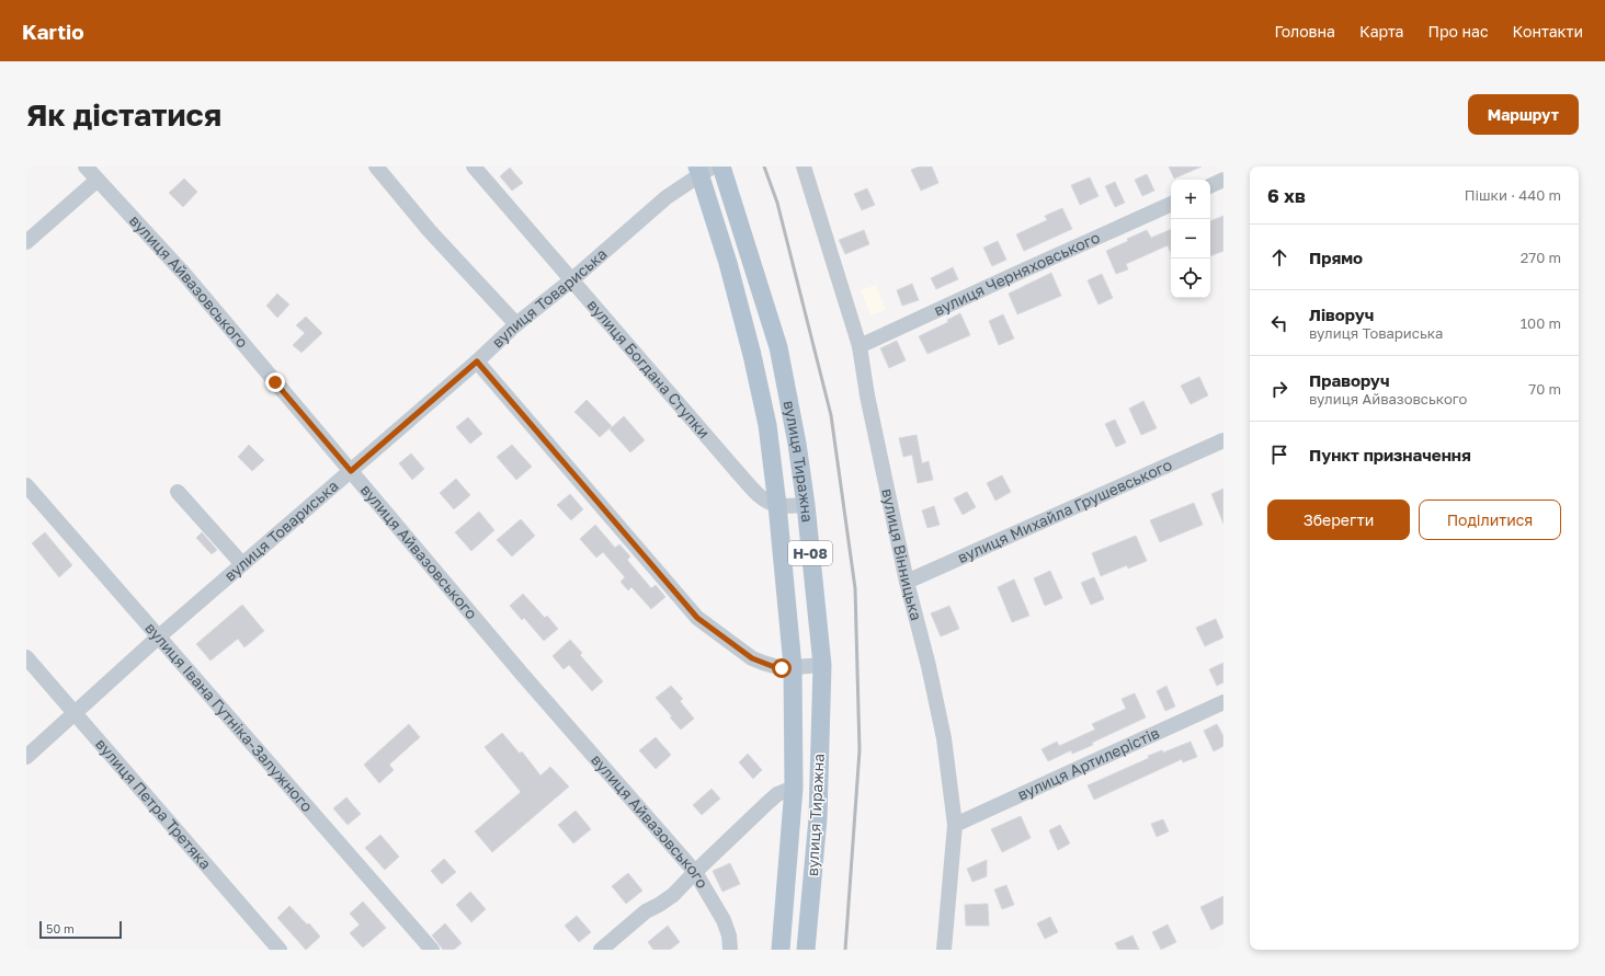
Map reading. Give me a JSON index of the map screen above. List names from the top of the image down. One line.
{"streets":{"main road":["вулиця Тиражна","Н-08"],"street":["вулиця Черняховського","вулиця Айвазовського","вулиця Товариська","вулиця Богдана Ступки","вулиця Михайла Грушевського","вулиця Вінницька","вулиця Івана Гутніка-Залужного","вулиця Артилерістів","вулиця Петра Третяка"]},"crossings":[["вулиця Черняховського","вулиця Вінницька"],["вулиця Айвазовського","вулиця Товариська"],["вулиця Товариська","вулиця Богдана Ступки"],["вулиця Товариська","вулиця Тиражна"],["вулиця Товариська","вулиця Івана Гутніка-Залужного"],["вулиця Товариська","вулиця Петра Третяка"],["вулиця Богдана Ступки","вулиця Тиражна"],["вулиця Михайла Грушевського","вулиця Вінницька"],["вулиця Вінницька","вулиця Артилерістів"]],"scale_bar":"50 m","page":{"header":"Kartio","nav":["Головна","Карта","Про нас","Контакти"],"buttons":["Маршрут",["Зберегти","Поділитися"]],"title":"Як дістатися","heading":["6 хв","Пішки · 440 m"],"map_buttons":["+","−"],"list":[["Прямо","270 m"],["Ліворуч","вулиця Товариська","100 m"],["Праворуч","вулиця Айвазовського","70 m"],"Пункт призначення"],"scale":"50 m"}}
